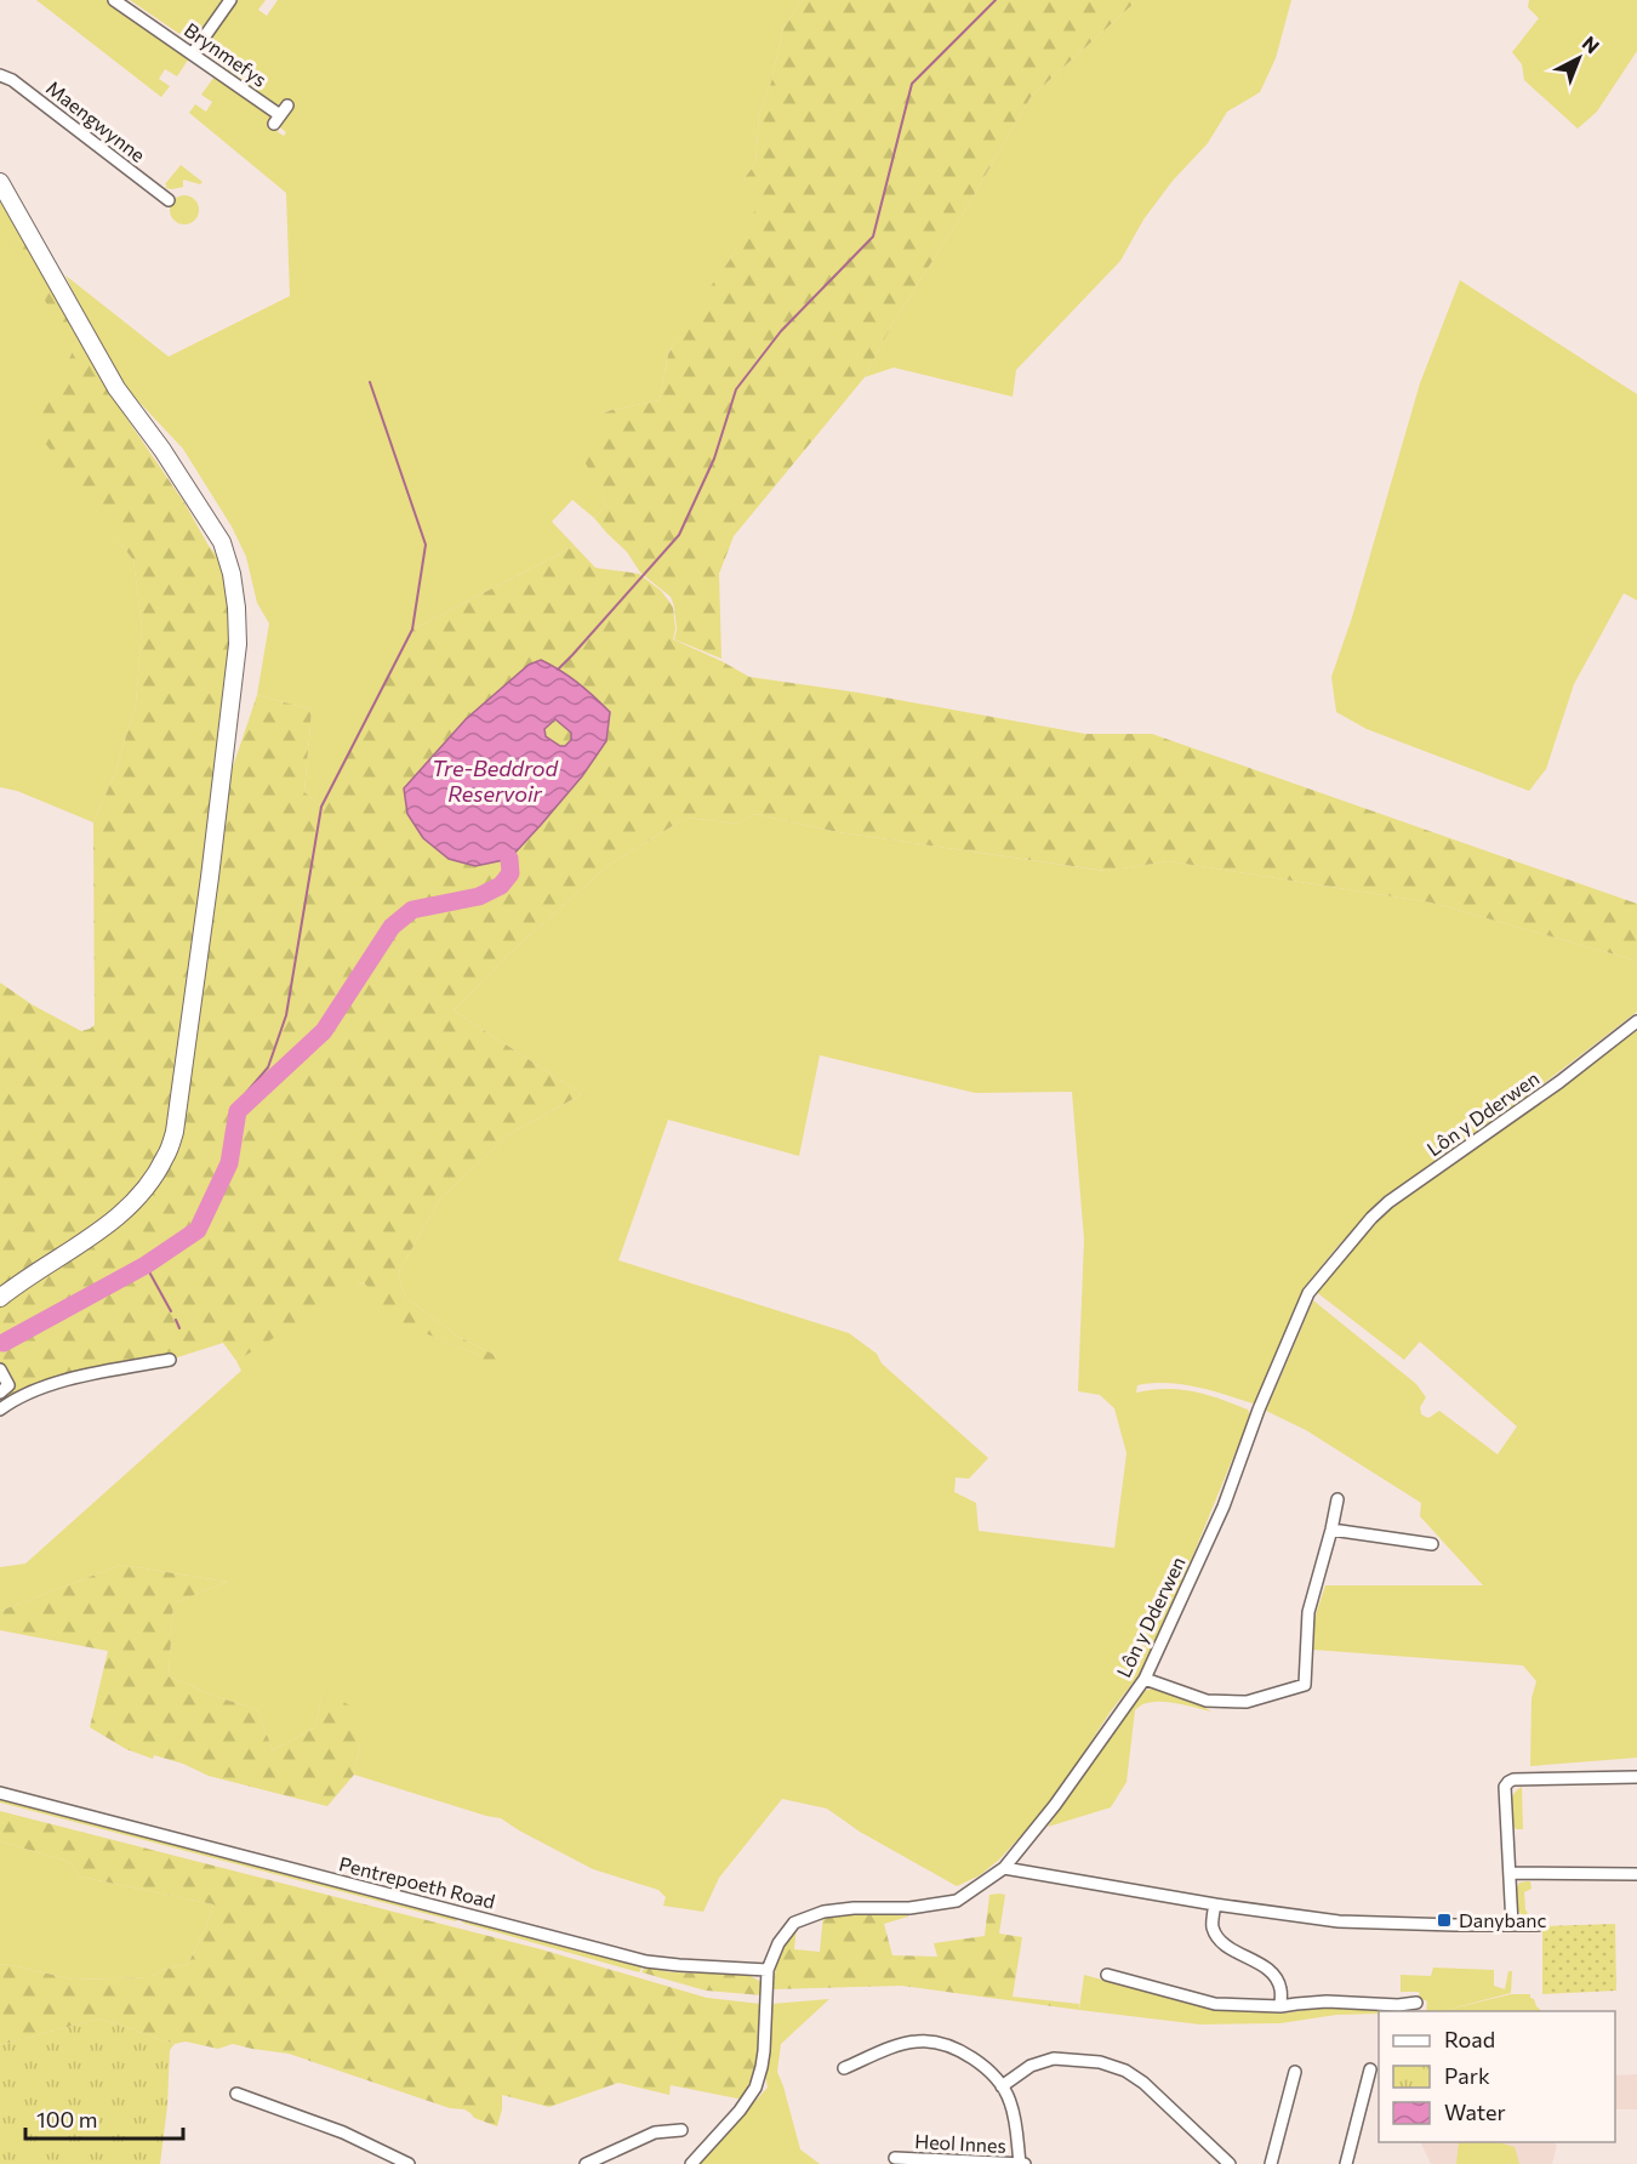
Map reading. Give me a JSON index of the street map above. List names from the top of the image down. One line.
{"streets":{"street":["Brynmefys","Maengwynne","Lôn y Dderwen","Pentrepoeth Road","Heol Innes"]},"crossings":[["Lôn y Dderwen","Pentrepoeth Road"]],"water":["Tre-Beddrod Reservoir"],"places":{"transit":["Danybanc"]},"legend":["Road","Park","Water"],"scale_bar":"100 m","north":"top right"}
